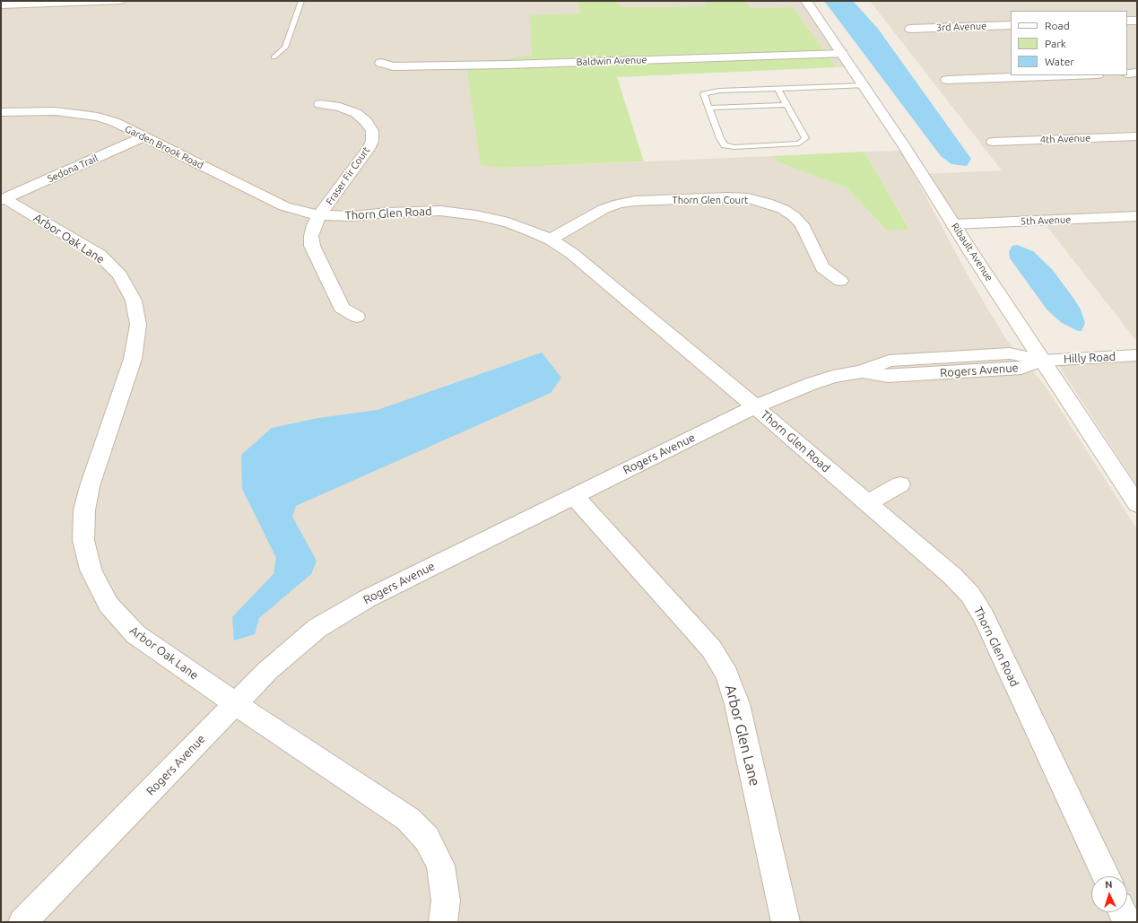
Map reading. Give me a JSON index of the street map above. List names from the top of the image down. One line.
{"streets":{"street":["3rd Avenue","Baldwin Avenue","4th Avenue","Garden Brook Road","Sedona Trail","Fraser Fir Court","Thorn Glen Court","Thorn Glen Road","5th Avenue","Arbor Oak Lane","Ribault Avenue","Hilly Road","Rogers Avenue","Arbor Glen Lane"]},"crossings":[["Baldwin Avenue","Ribault Avenue"],["Garden Brook Road","Sedona Trail"],["Garden Brook Road","Fraser Fir Court"],["Garden Brook Road","Thorn Glen Road"],["Sedona Trail","Arbor Oak Lane"],["Fraser Fir Court","Thorn Glen Road"],["Thorn Glen Court","Thorn Glen Road"],["Thorn Glen Road","Rogers Avenue"],["5th Avenue","Ribault Avenue"],["Arbor Oak Lane","Rogers Avenue"],["Ribault Avenue","Hilly Road"],["Ribault Avenue","Rogers Avenue"],["Hilly Road","Rogers Avenue"],["Rogers Avenue","Arbor Glen Lane"]],"legend":["Road","Park","Water"],"north":"top"}
